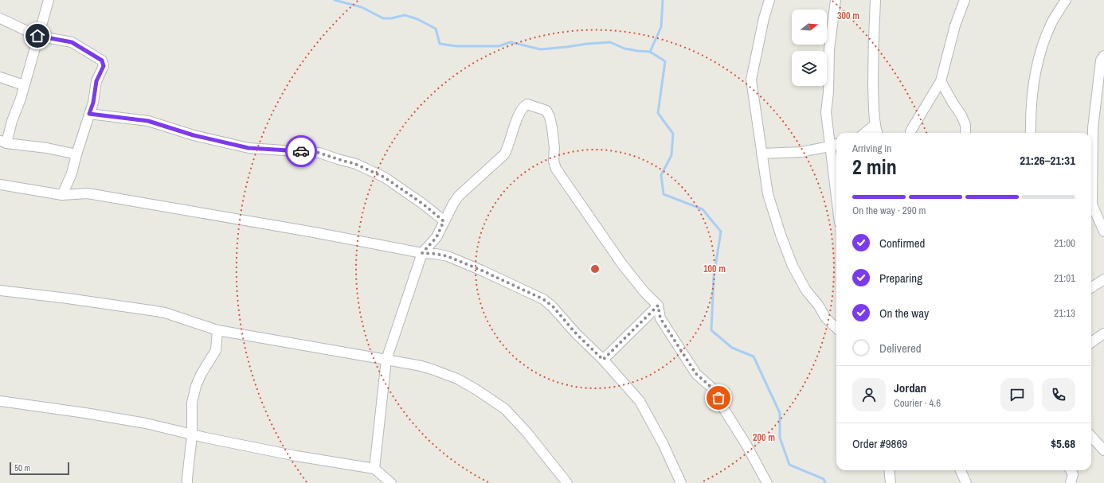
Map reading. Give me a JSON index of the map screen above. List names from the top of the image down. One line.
{"scale_bar":"50 m","north":"right","page":{"heading":["2 min","Arriving in","21:26–21:31"],"panel":["Jordan","Courier · 4.6","Order #9869","$5.68"],"bar":"On the way · 290 m","list":[["Confirmed","21:00"],["Preparing","21:01"],["On the way","21:13"],"Delivered"],"scale":"50 m"},"rings":["300 m","100 m","200 m"]}
